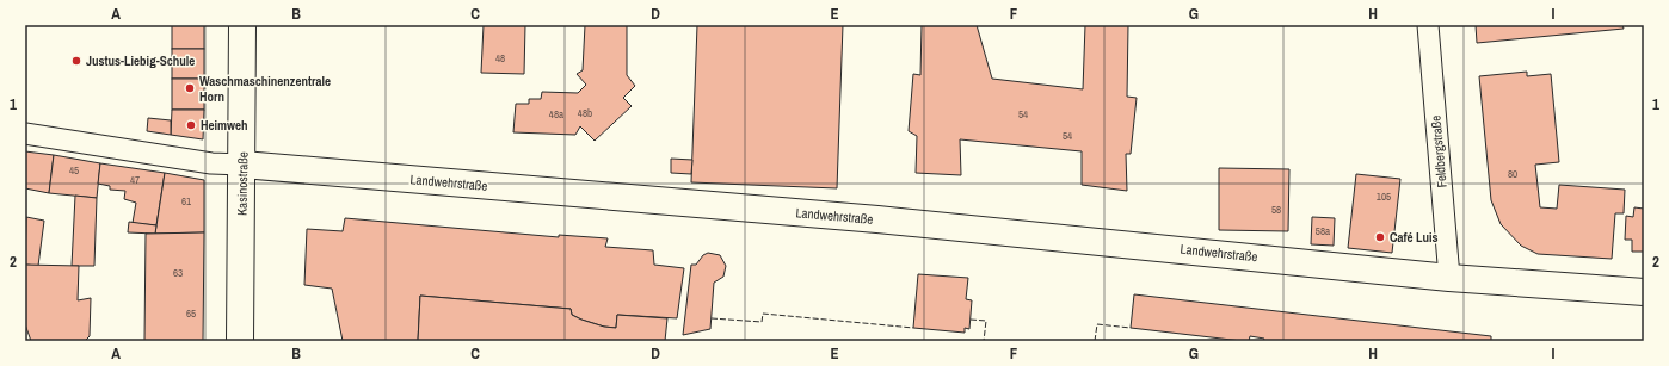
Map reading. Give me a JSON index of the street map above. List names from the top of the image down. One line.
{"streets":{"street":["Feldbergstraße","Landwehrstraße","Kasinostraße"]},"crossings":[["Feldbergstraße","Landwehrstraße"],["Landwehrstraße","Kasinostraße"]],"places":["Justus-Liebig-Schule","Waschmaschinenzentrale Horn","Heimweh","Café Luis"],"house_numbers":["48","48b","48a","54","54","45","80","47","105","61","58","58a","63","65"],"grid":{"columns":["A","B","C","D","E","F","G","H","I"],"rows":["1","2"]}}
